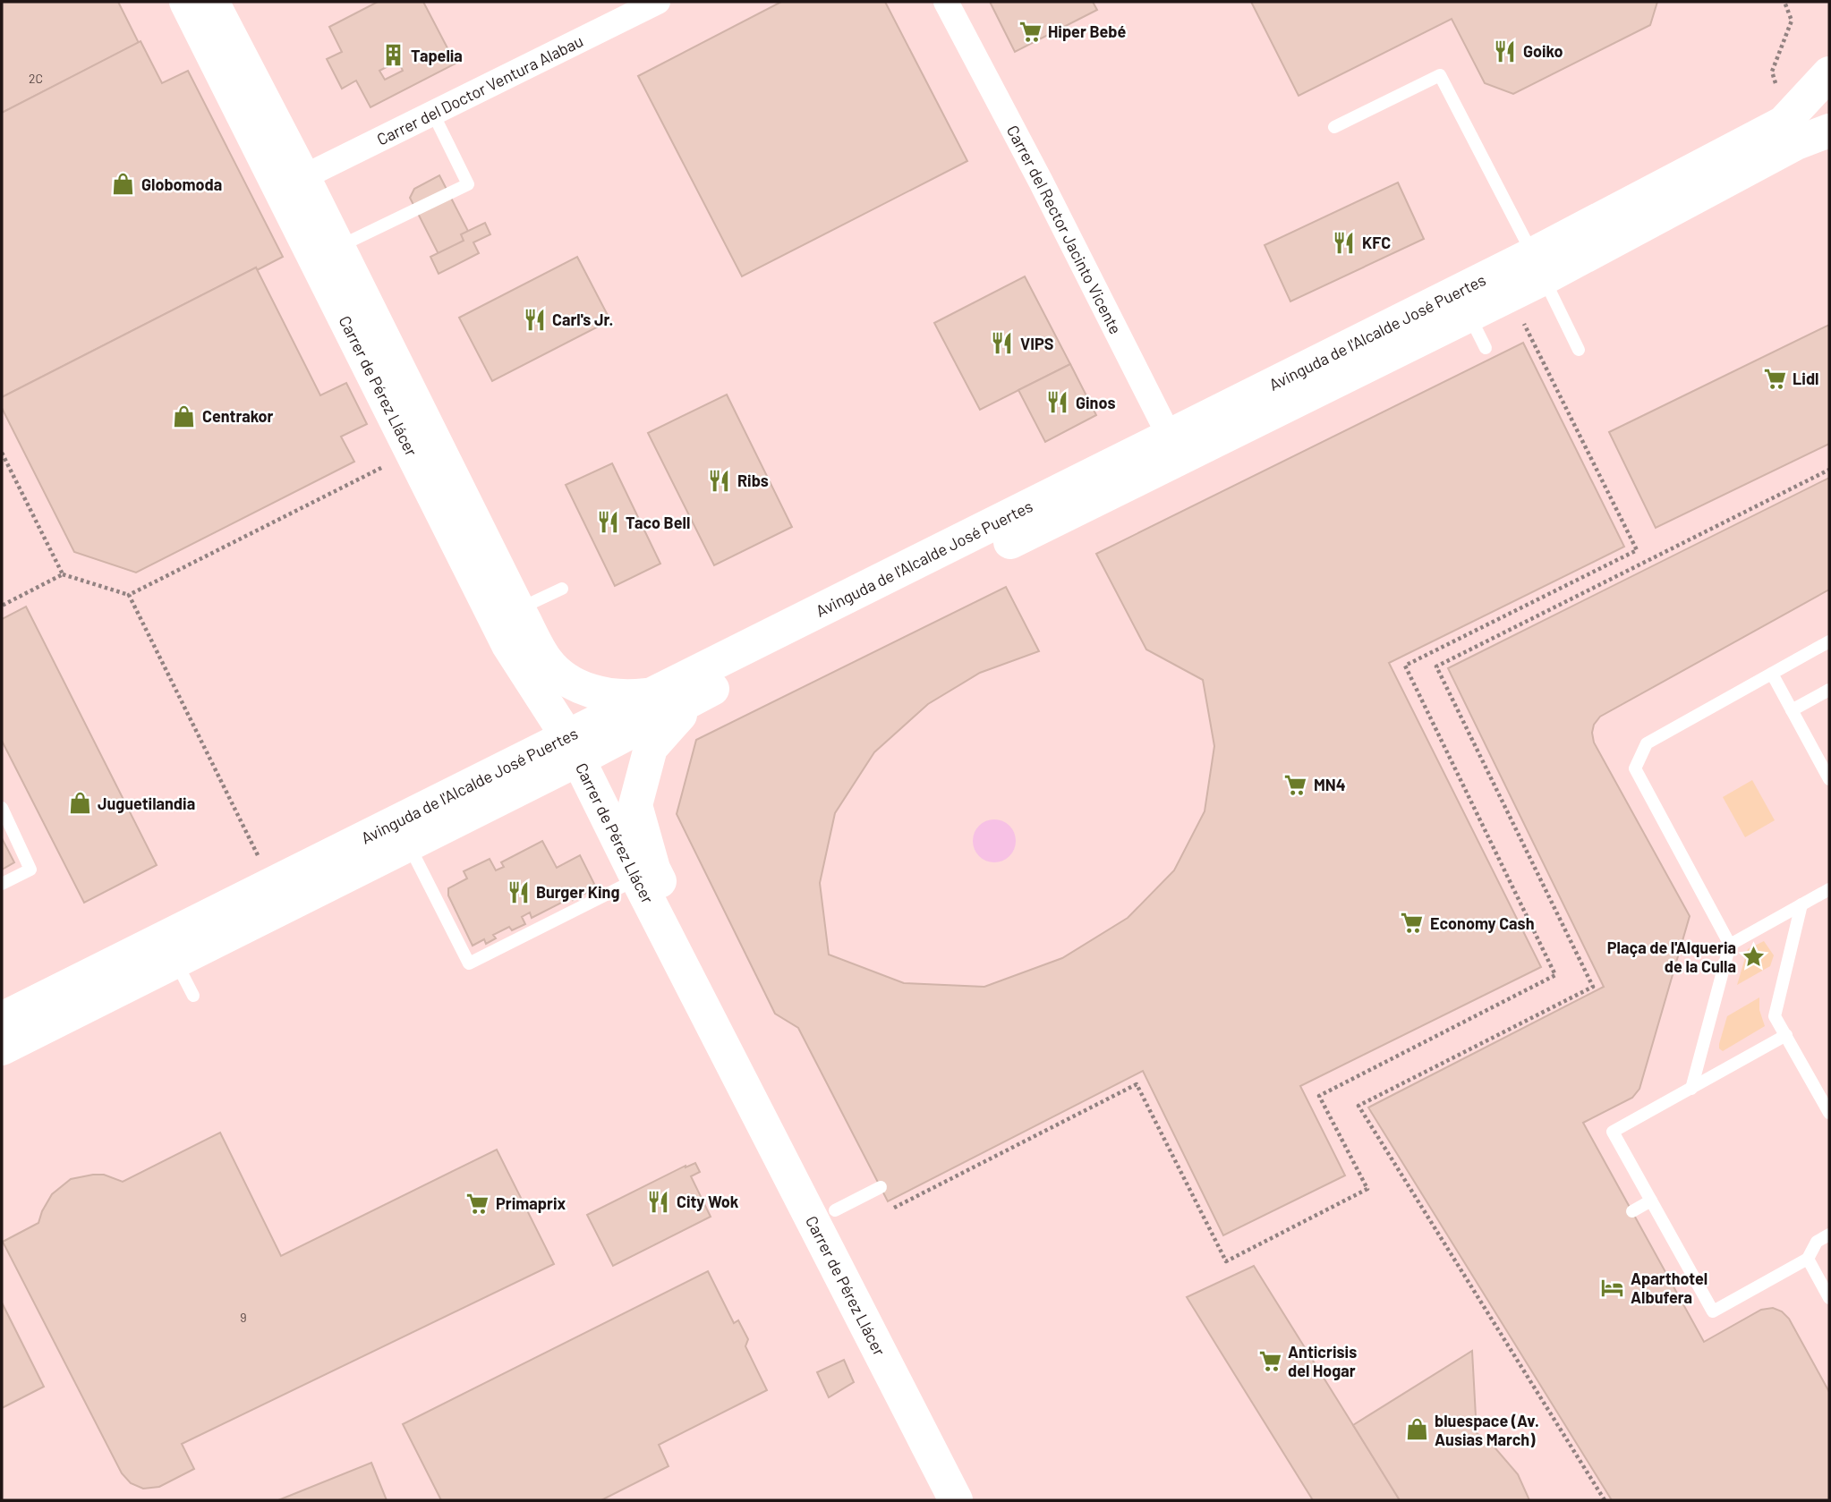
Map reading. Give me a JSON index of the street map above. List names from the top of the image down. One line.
{"streets":{"street":["Carrer del Doctor Ventura Alabau","Carrer del Rector Jacinto Vicente","Avinguda de l'Alcalde José Puertes","Carrer de Pérez Llácer"]},"crossings":[["Carrer del Doctor Ventura Alabau","Carrer de Pérez Llácer"],["Carrer del Rector Jacinto Vicente","Avinguda de l'Alcalde José Puertes"],["Avinguda de l'Alcalde José Puertes","Carrer de Pérez Llácer"]],"places":{"supermarket":["Hiper Bebé","Lidl","MN4","Economy Cash","Primaprix","Anticrisis del Hogar"],"restaurant":["Goiko","KFC","Carl's Jr.","VIPS","Ginos","Ribs","Taco Bell","Burger King","City Wok"],"building":["Tapelia"],"shop":["Globomoda","Centrakor","Juguetilandia","bluespace (Av. Ausias March)"],"place":["Plaça de l'Alqueria de la Culla"],"hotel":["Aparthotel Albufera"]},"house_numbers":["2C","9"]}
